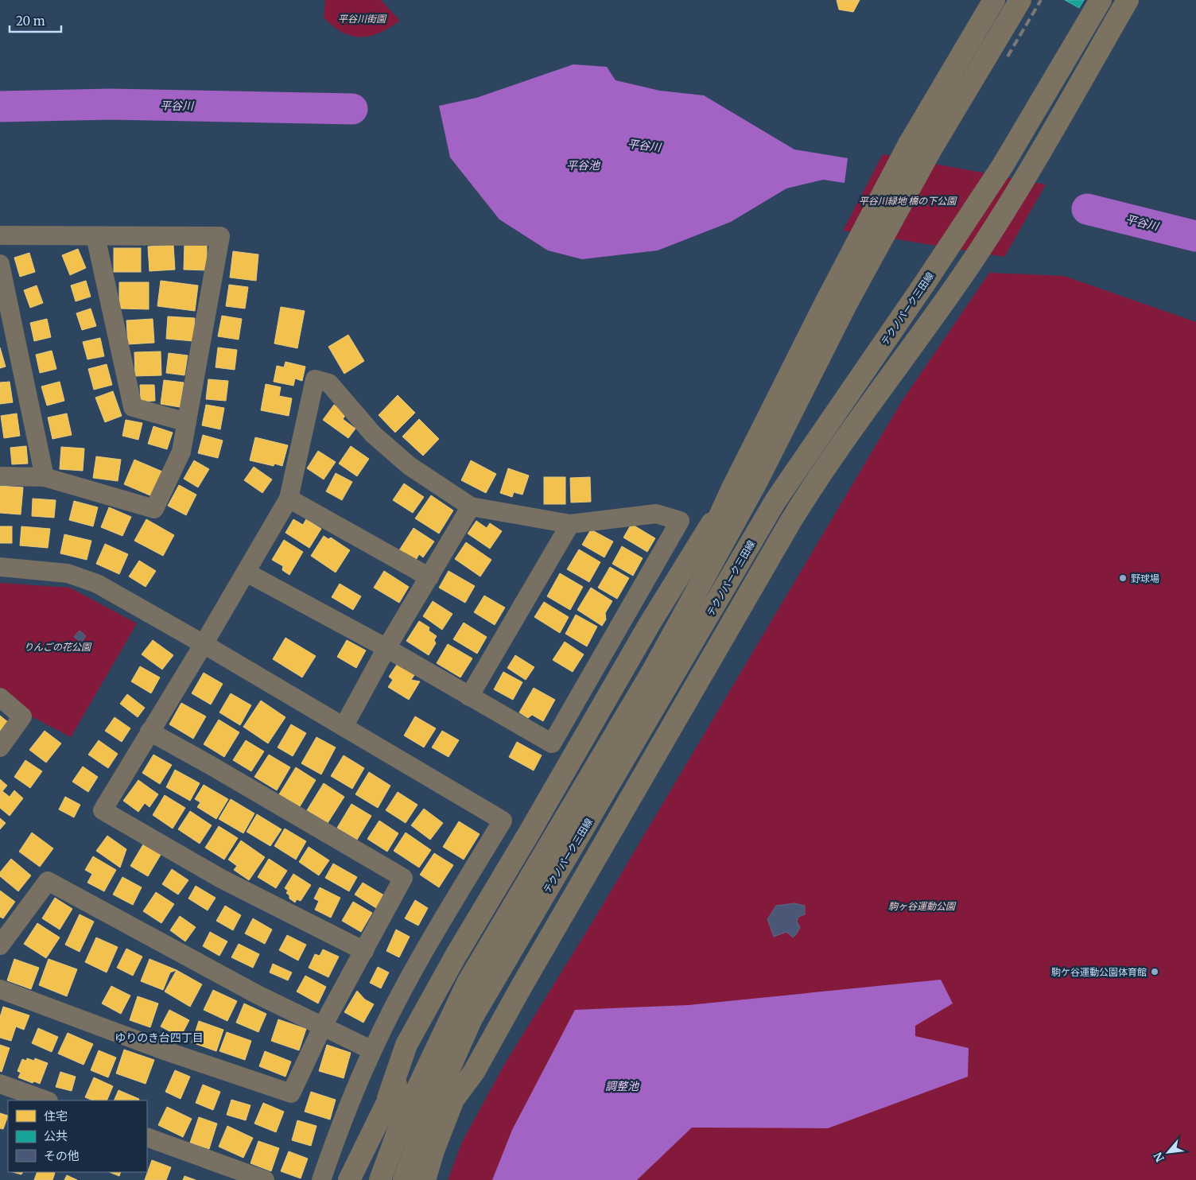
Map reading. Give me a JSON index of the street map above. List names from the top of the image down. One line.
{"streets":{"main road":["テクノパーク三田線"]},"districts":["ゆりのき台四丁目"],"water":["平谷川","平谷池","調整池"],"parks":["平谷川街園","平谷川緑地 橋の下公園","りんごの花公園","駒ヶ谷運動公園"],"places":["野球場","駒ケ谷運動公園体育館"],"legend":["住宅","公共","その他"],"scale_bar":"20 m","north":"bottom left"}
